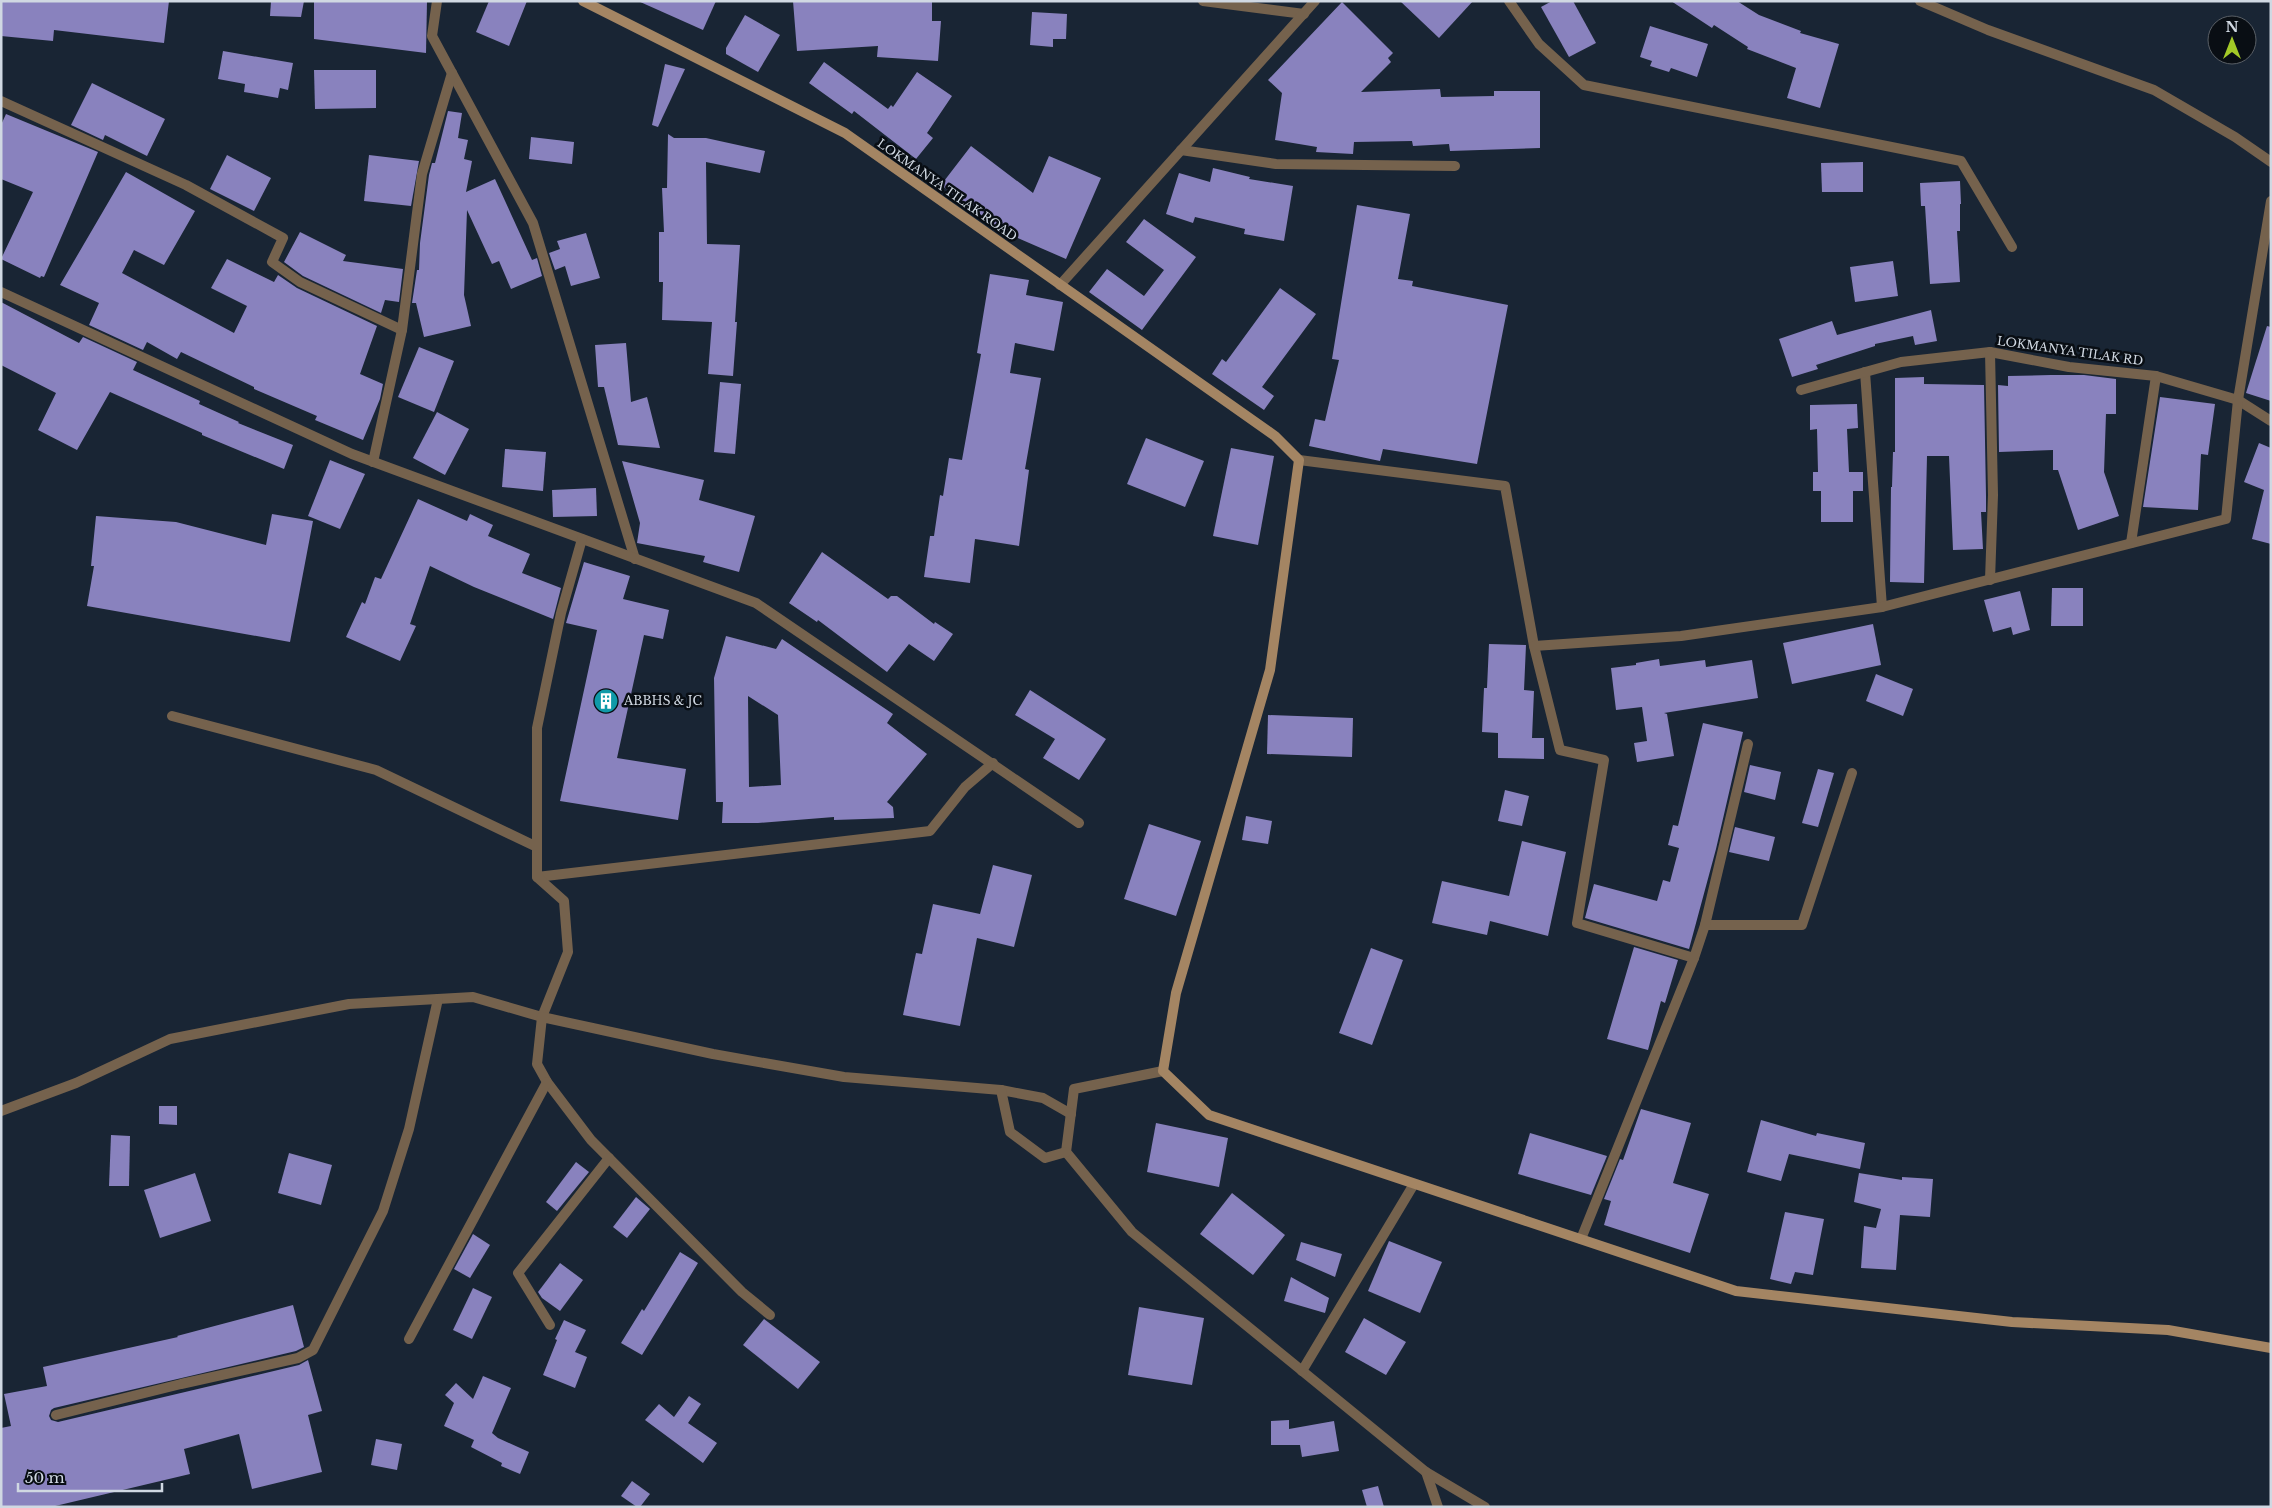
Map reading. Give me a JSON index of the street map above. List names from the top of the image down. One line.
{"streets":{"main road":["LOKMANYA TILAK ROAD"],"street":["LOKMANYA TILAK RD"]},"places":{"building":["ABBHS & JC"]},"scale_bar":"50 m","north":"top"}
